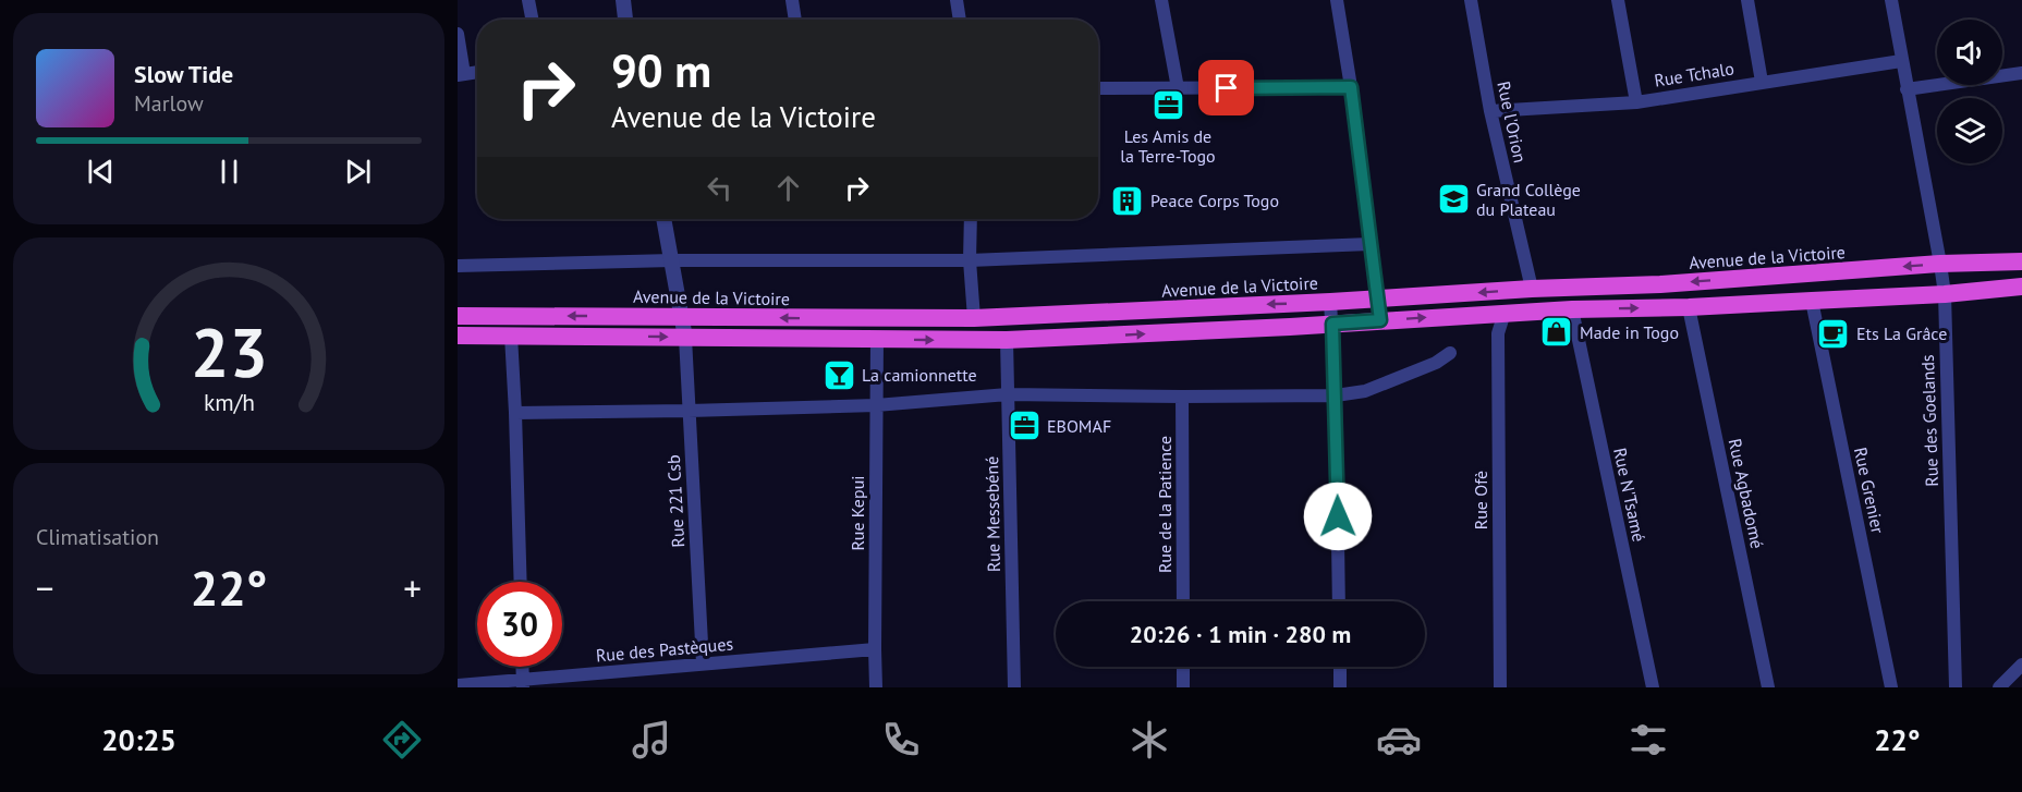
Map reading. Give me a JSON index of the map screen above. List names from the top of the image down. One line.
{"streets":{"highway":["Avenue de la Victoire"],"street":["Rue Tchalo","Rue l'Orion","Rue des Goelands","Rue Grenier","Rue Agbadomé","Rue N'Tsamé","Rue Ofè","Rue 221 Csb","Rue de la Patience","Rue Kepui","Rue Messebéné","Rue des Pastèques"]},"crossings":[["Rue Tchalo","Rue l'Orion"],["Rue Tchalo","Rue des Goelands"],["Rue l'Orion","Avenue de la Victoire"],["Avenue de la Victoire","Rue des Goelands"],["Rue 221 Csb","Rue des Pastèques"],["Rue Kepui","Rue des Pastèques"]],"places":{"office":["Les Amis de la Terre-Togo","EBOMAF"],"school or university":["Grand Collège du Plateau"],"building":["Peace Corps Togo"],"shop":["Made in Togo"],"cafe":["Ets La Grâce"],"bar":["La camionnette"]},"page":{"turn":["90 m","Avenue de la Victoire"],"song":["Slow Tide","Marlow"],"tile":"Climatisation","heat":["−","22°","+"],"limit":"30","trip":"20:26 · 1 min · 280 m","tabs":["20:25","22°"],"gauge":["23","km/h"]}}
